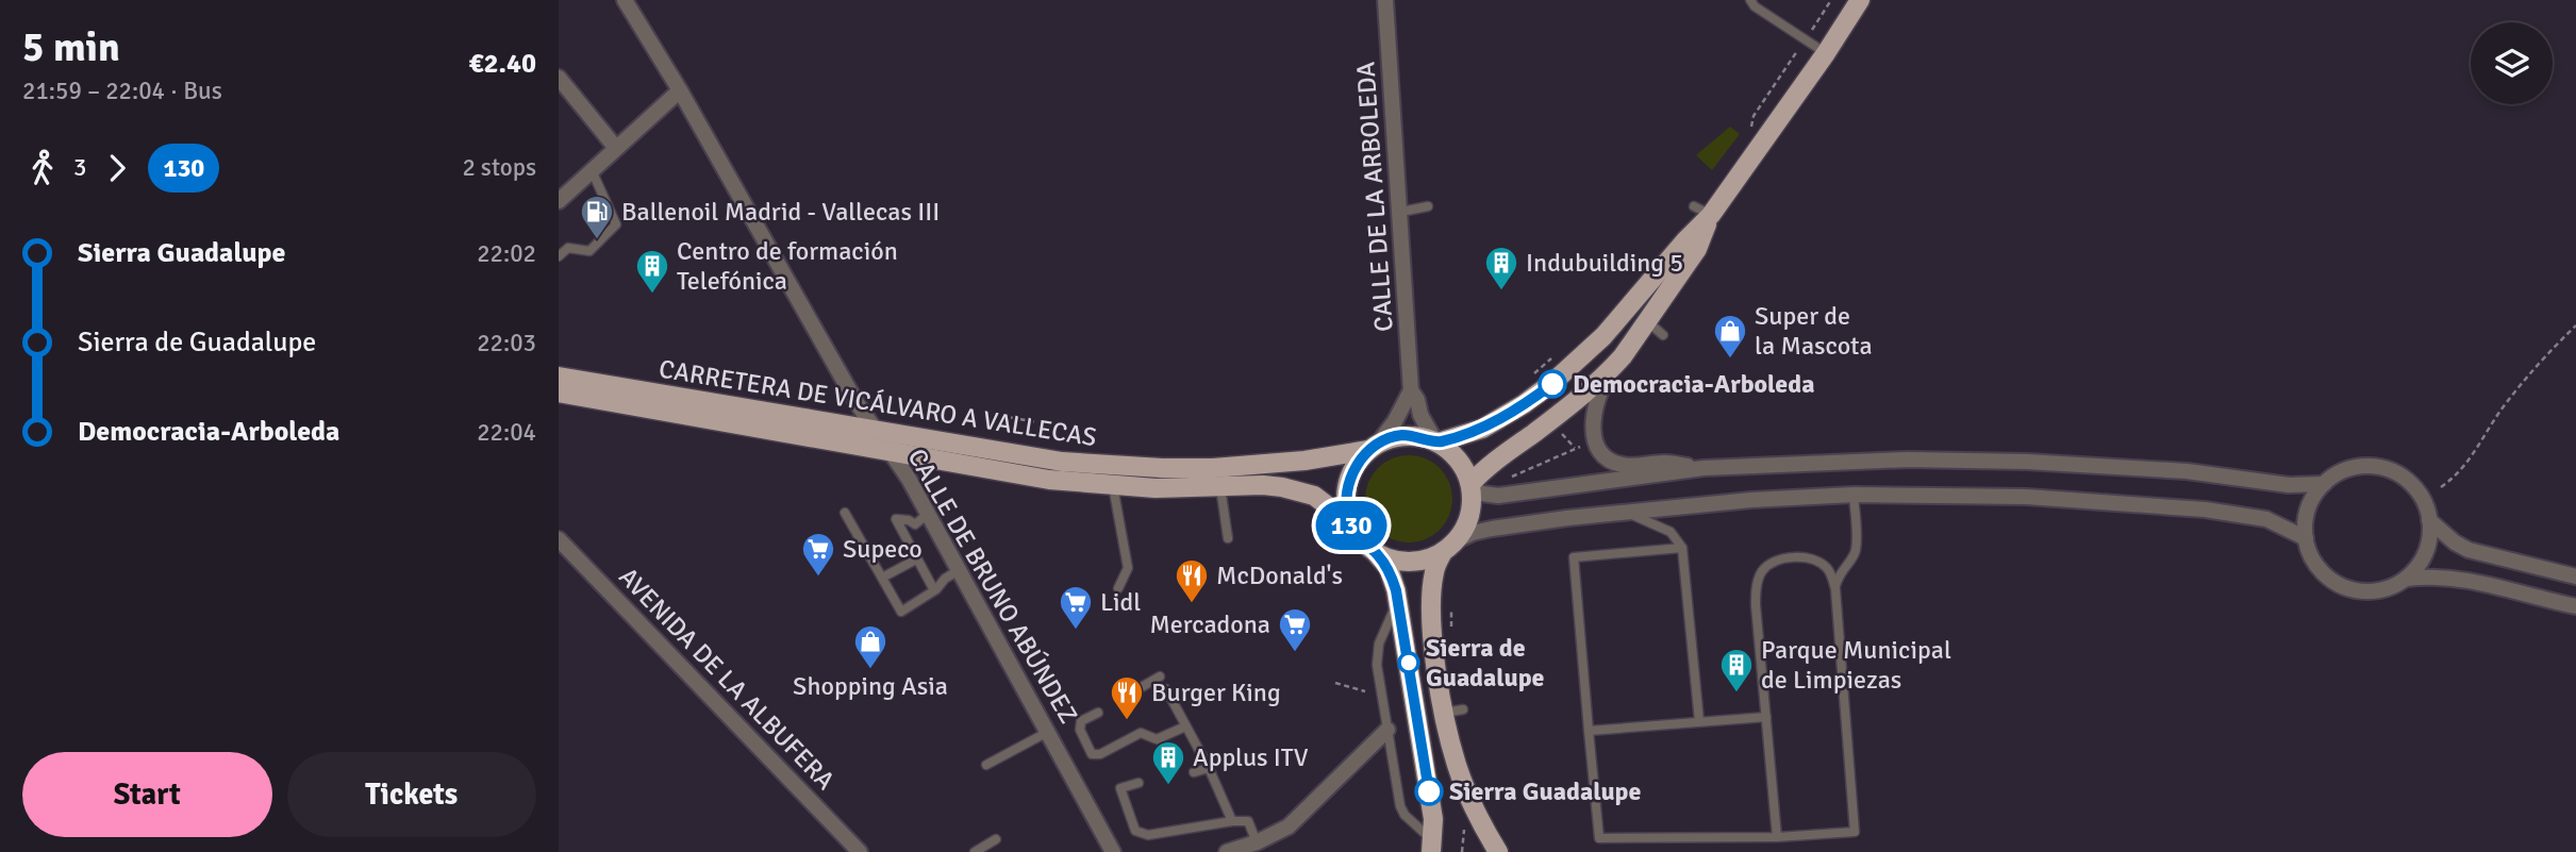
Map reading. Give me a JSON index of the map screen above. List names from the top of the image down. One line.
{"streets":{"main road":["CARRETERA DE VICÁLVARO A VALLECAS"],"street":["CALLE DE LA ARBOLEDA","CALLE DE BRUNO ABÚNDEZ","AVENIDA DE LA ALBUFERA"]},"crossings":[["CALLE DE LA ARBOLEDA","CARRETERA DE VICÁLVARO A VALLECAS"],["CARRETERA DE VICÁLVARO A VALLECAS","CALLE DE BRUNO ABÚNDEZ"]],"places":{"fuel station":["Ballenoil Madrid - Vallecas III"],"building":["Indubuilding 5","Centro de formación Telefónica","Parque Municipal de Limpiezas","Applus ITV"],"shop":["Super de la Mascota","Shopping Asia"],"other":["Democracia-Arboleda","Sierra de Guadalupe","Sierra Guadalupe"],"supermarket":["Supeco","Lidl","Mercadona"],"restaurant":["McDonald's","Burger King"]},"lines":["bus line 130"],"page":{"heading":["5 min","21:59 – 22:04 · Bus","€2.40"],"on_map":"130","legs":["3","130","2 stops"],"list":[{"name":"Sierra Guadalupe","value":"22:02"},{"name":"Sierra de Guadalupe","value":"22:03"},{"name":"Democracia-Arboleda","value":"22:04"}],"buttons":["Start","Tickets"]}}
